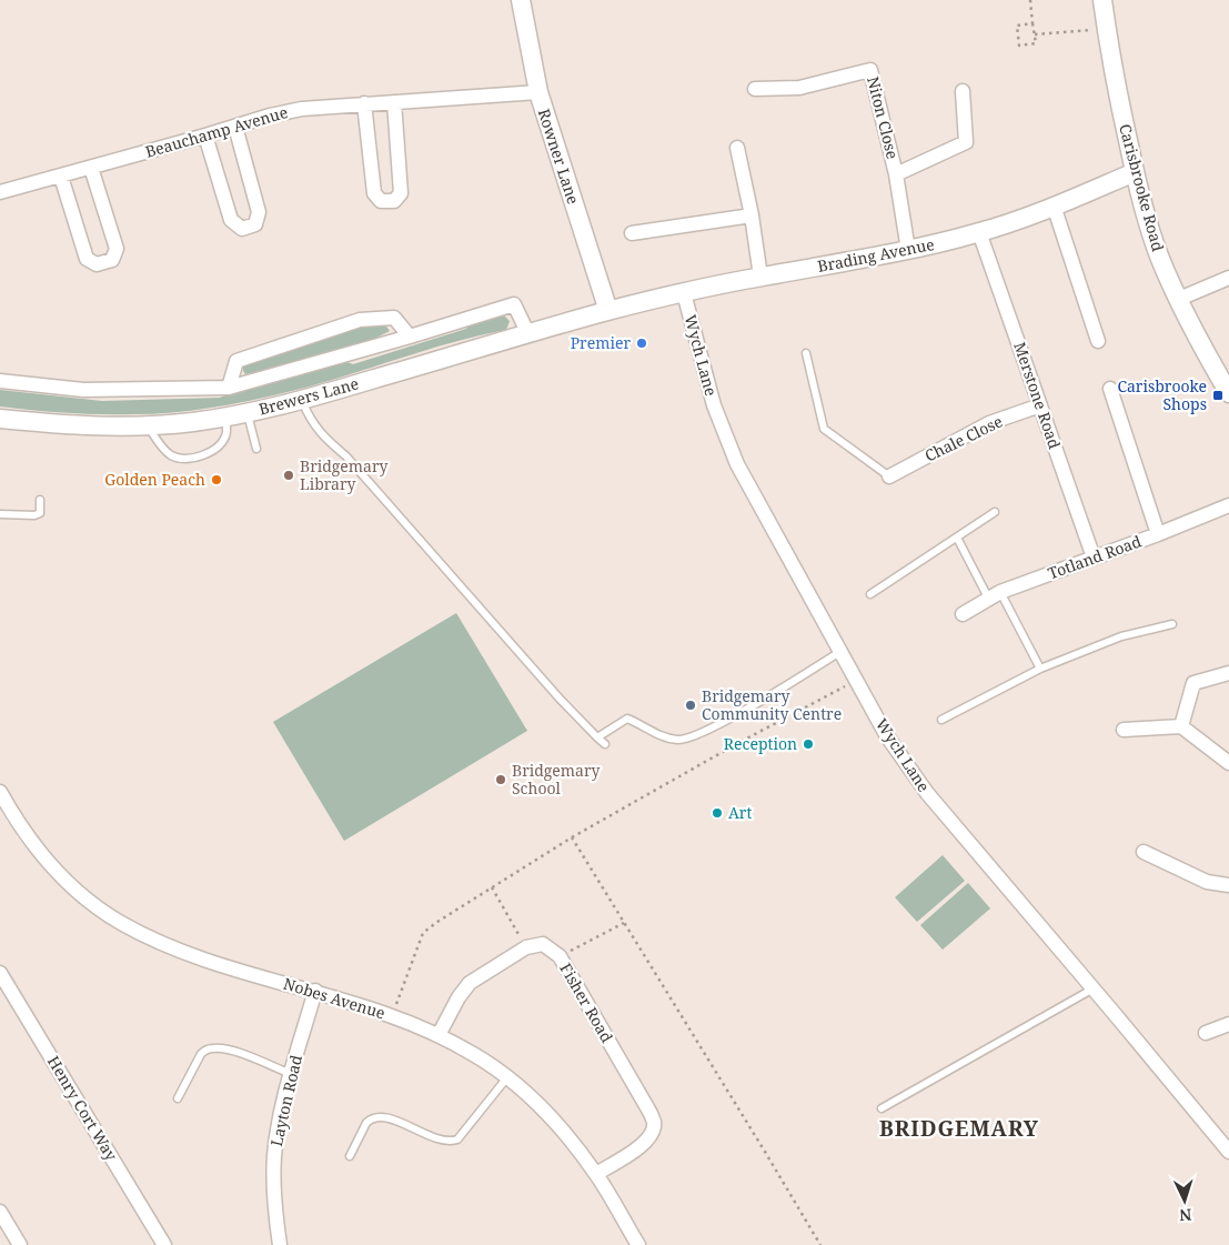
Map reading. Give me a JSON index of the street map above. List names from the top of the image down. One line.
{"streets":{"street":["Niton Close","Beauchamp Avenue","Rowner Lane","Carisbrooke Road","Brading Avenue","Wych Lane","Merstone Road","Brewers Lane","Chale Close","Totland Road","Nobes Avenue","Fisher Road","Layton Road","Henry Cort Way"]},"crossings":[["Niton Close","Brading Avenue"],["Beauchamp Avenue","Rowner Lane"],["Rowner Lane","Brading Avenue"],["Rowner Lane","Brewers Lane"],["Carisbrooke Road","Brading Avenue"],["Brading Avenue","Wych Lane"],["Brading Avenue","Merstone Road"],["Brading Avenue","Brewers Lane"],["Merstone Road","Chale Close"],["Merstone Road","Totland Road"],["Nobes Avenue","Fisher Road"],["Nobes Avenue","Layton Road"]],"districts":["BRIDGEMARY"],"places":{"other":["Premier","Bridgemary Library","Golden Peach","Bridgemary Community Centre","Reception","Bridgemary School","Art"],"transit":["Carisbrooke Shops"]},"north":"bottom"}
